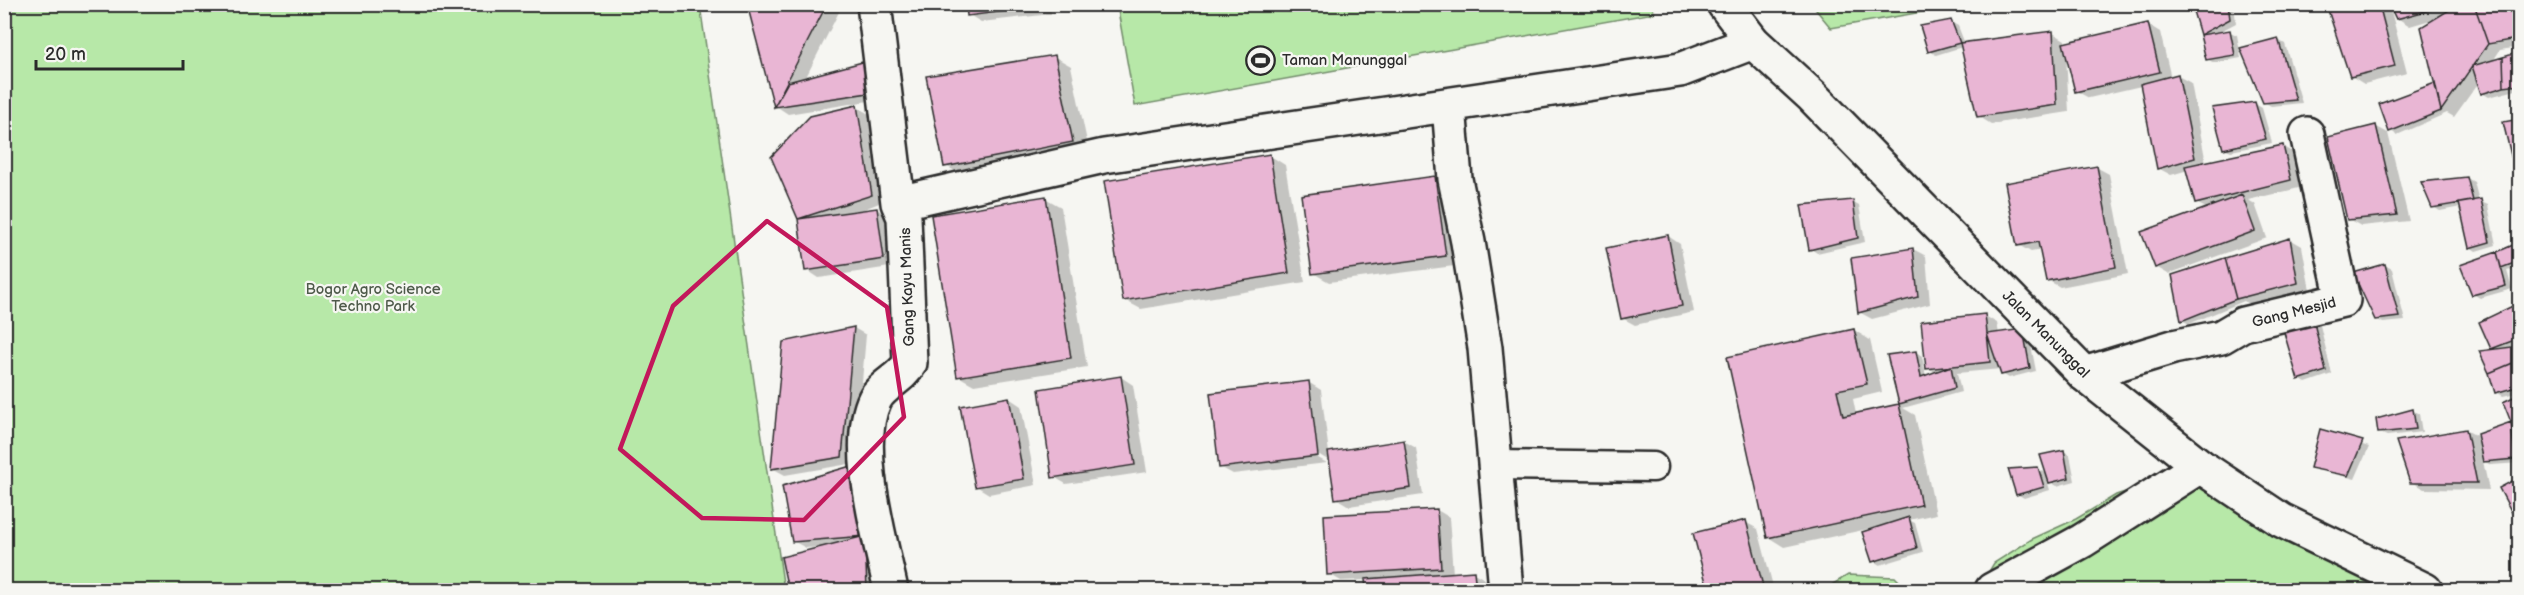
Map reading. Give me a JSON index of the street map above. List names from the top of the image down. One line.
{"streets":{"street":["Gang Kayu Manis","Gang Mesjid","Jalan Manunggal"]},"crossings":[["Gang Mesjid","Jalan Manunggal"]],"parks":["Bogor Agro Science Techno Park"],"places":{"sports":["Taman Manunggal"]},"scale_bar":"20 m"}
